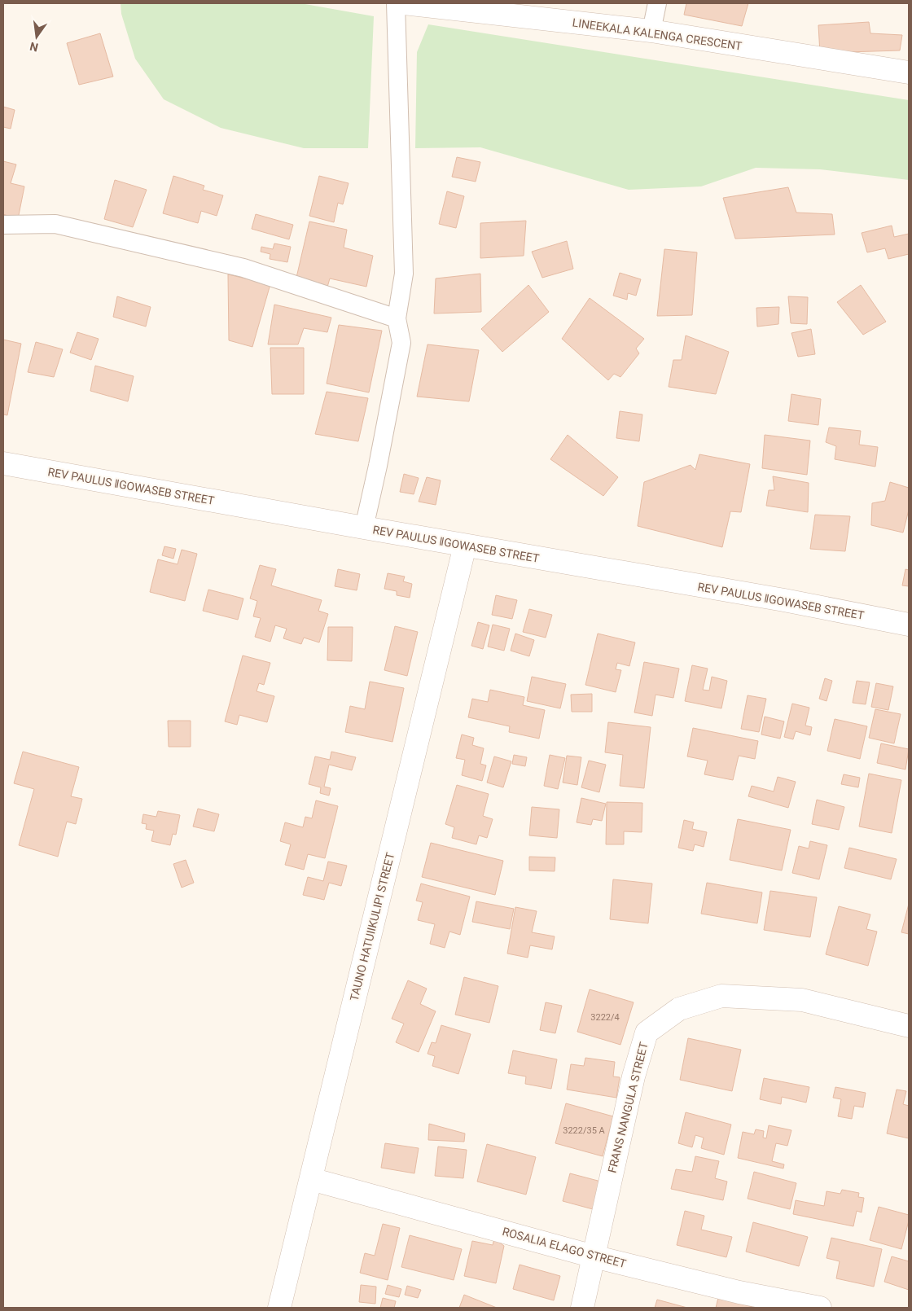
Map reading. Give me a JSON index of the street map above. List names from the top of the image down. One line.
{"streets":{"street":["LINEEKALA KALENGA CRESCENT","REV PAULUS ǁGOWASEB STREET","TAUNO HATUIIKULIPI STREET","FRANS NANGULA STREET","ROSALIA ELAGO STREET"]},"crossings":[["REV PAULUS ǁGOWASEB STREET","TAUNO HATUIIKULIPI STREET"],["TAUNO HATUIIKULIPI STREET","ROSALIA ELAGO STREET"],["FRANS NANGULA STREET","ROSALIA ELAGO STREET"]],"house_numbers":["3222/4","3222/35 A"],"north":"bottom"}
